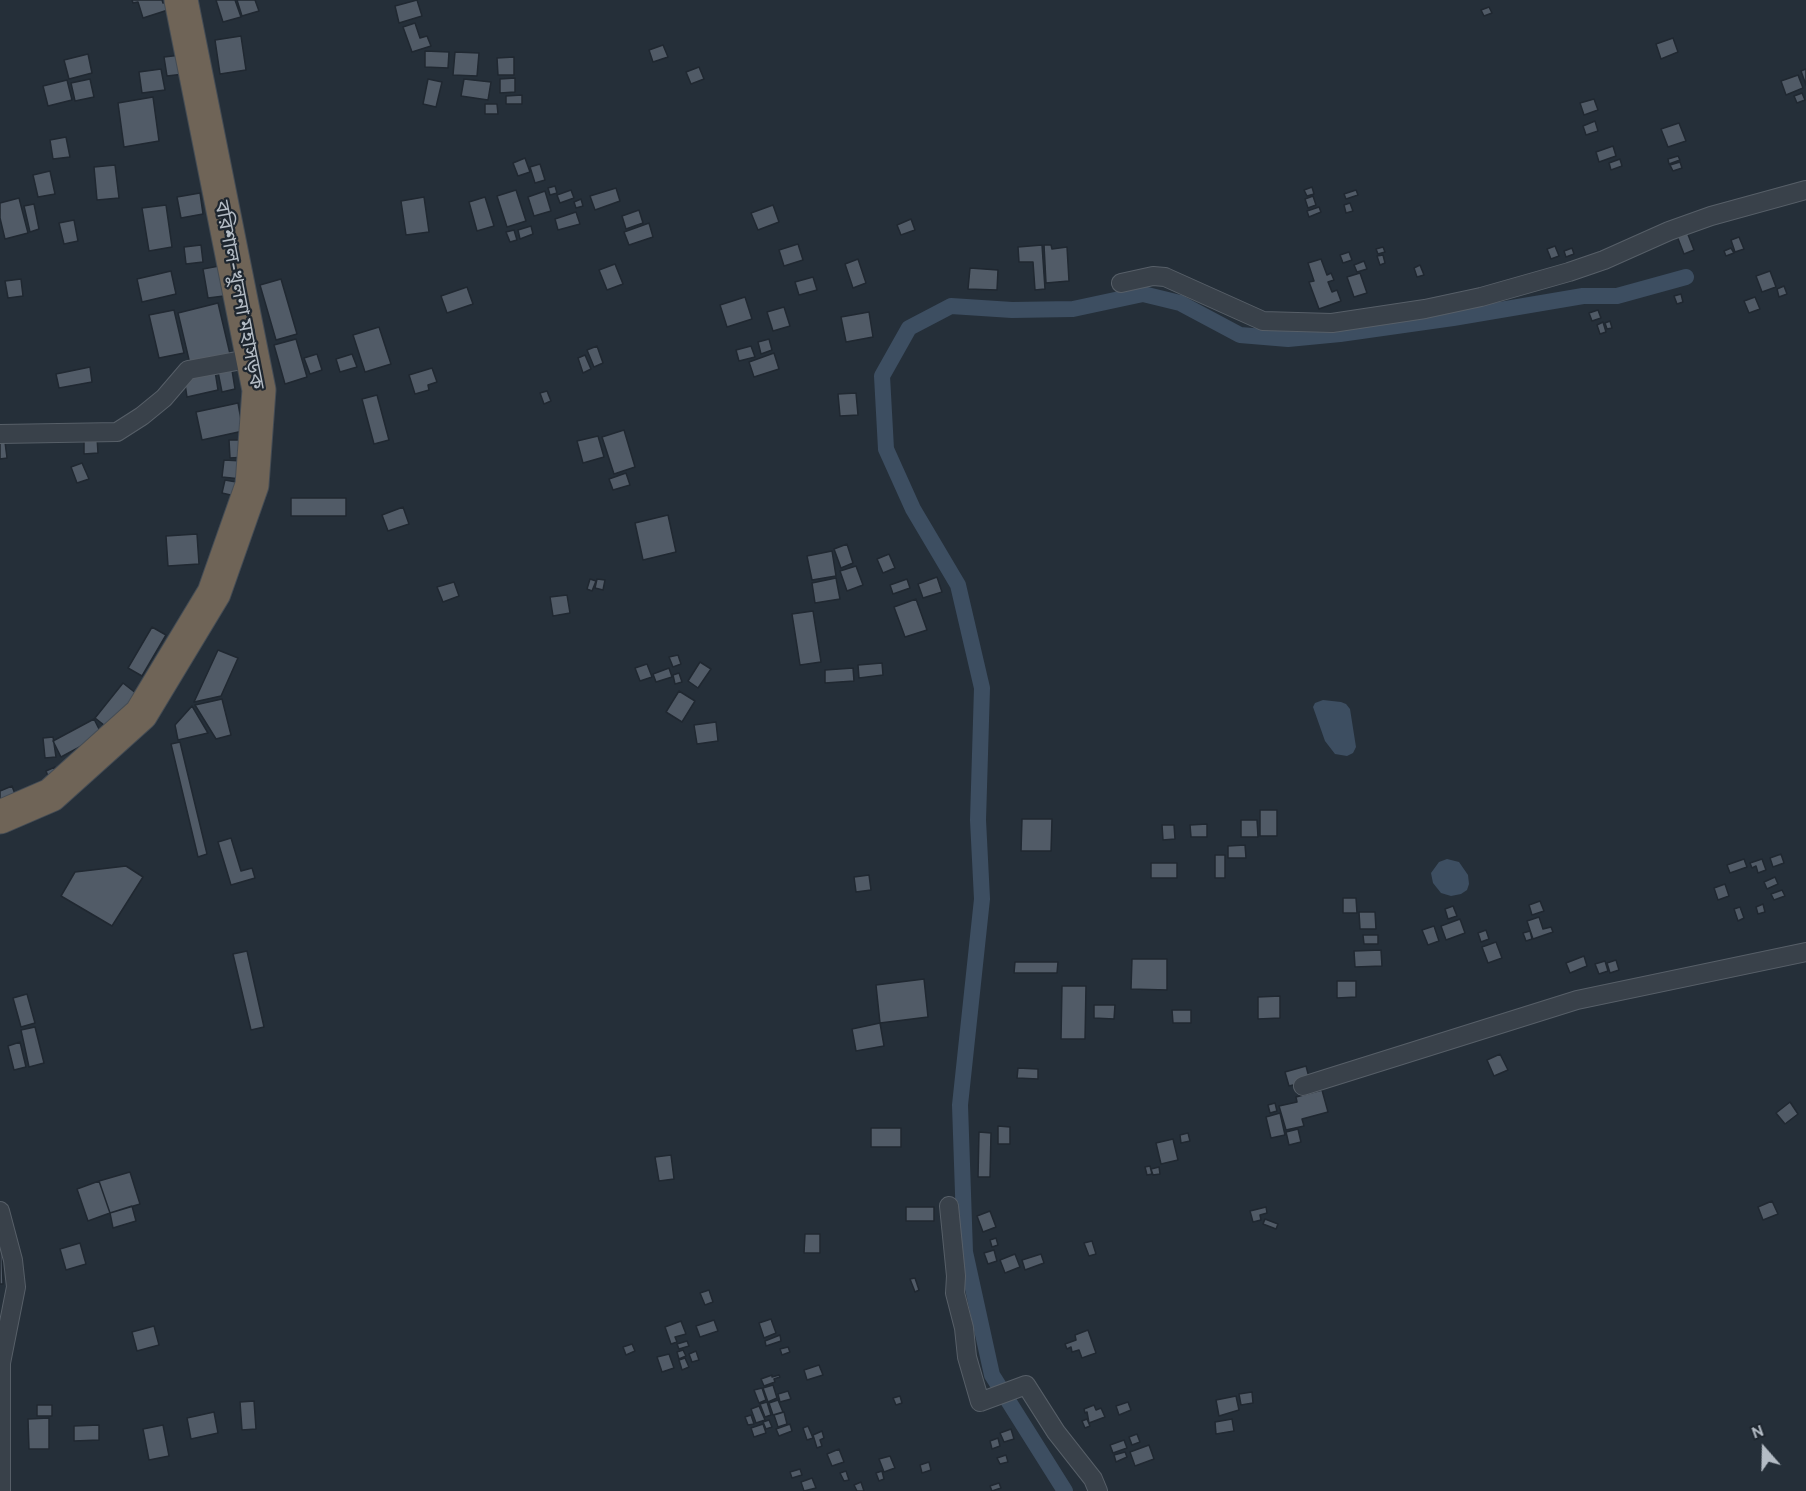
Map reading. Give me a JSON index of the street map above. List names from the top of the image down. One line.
{"streets":{"highway":["বরিশাল-খুলনা মহাসড়ক"]},"north":"top"}
